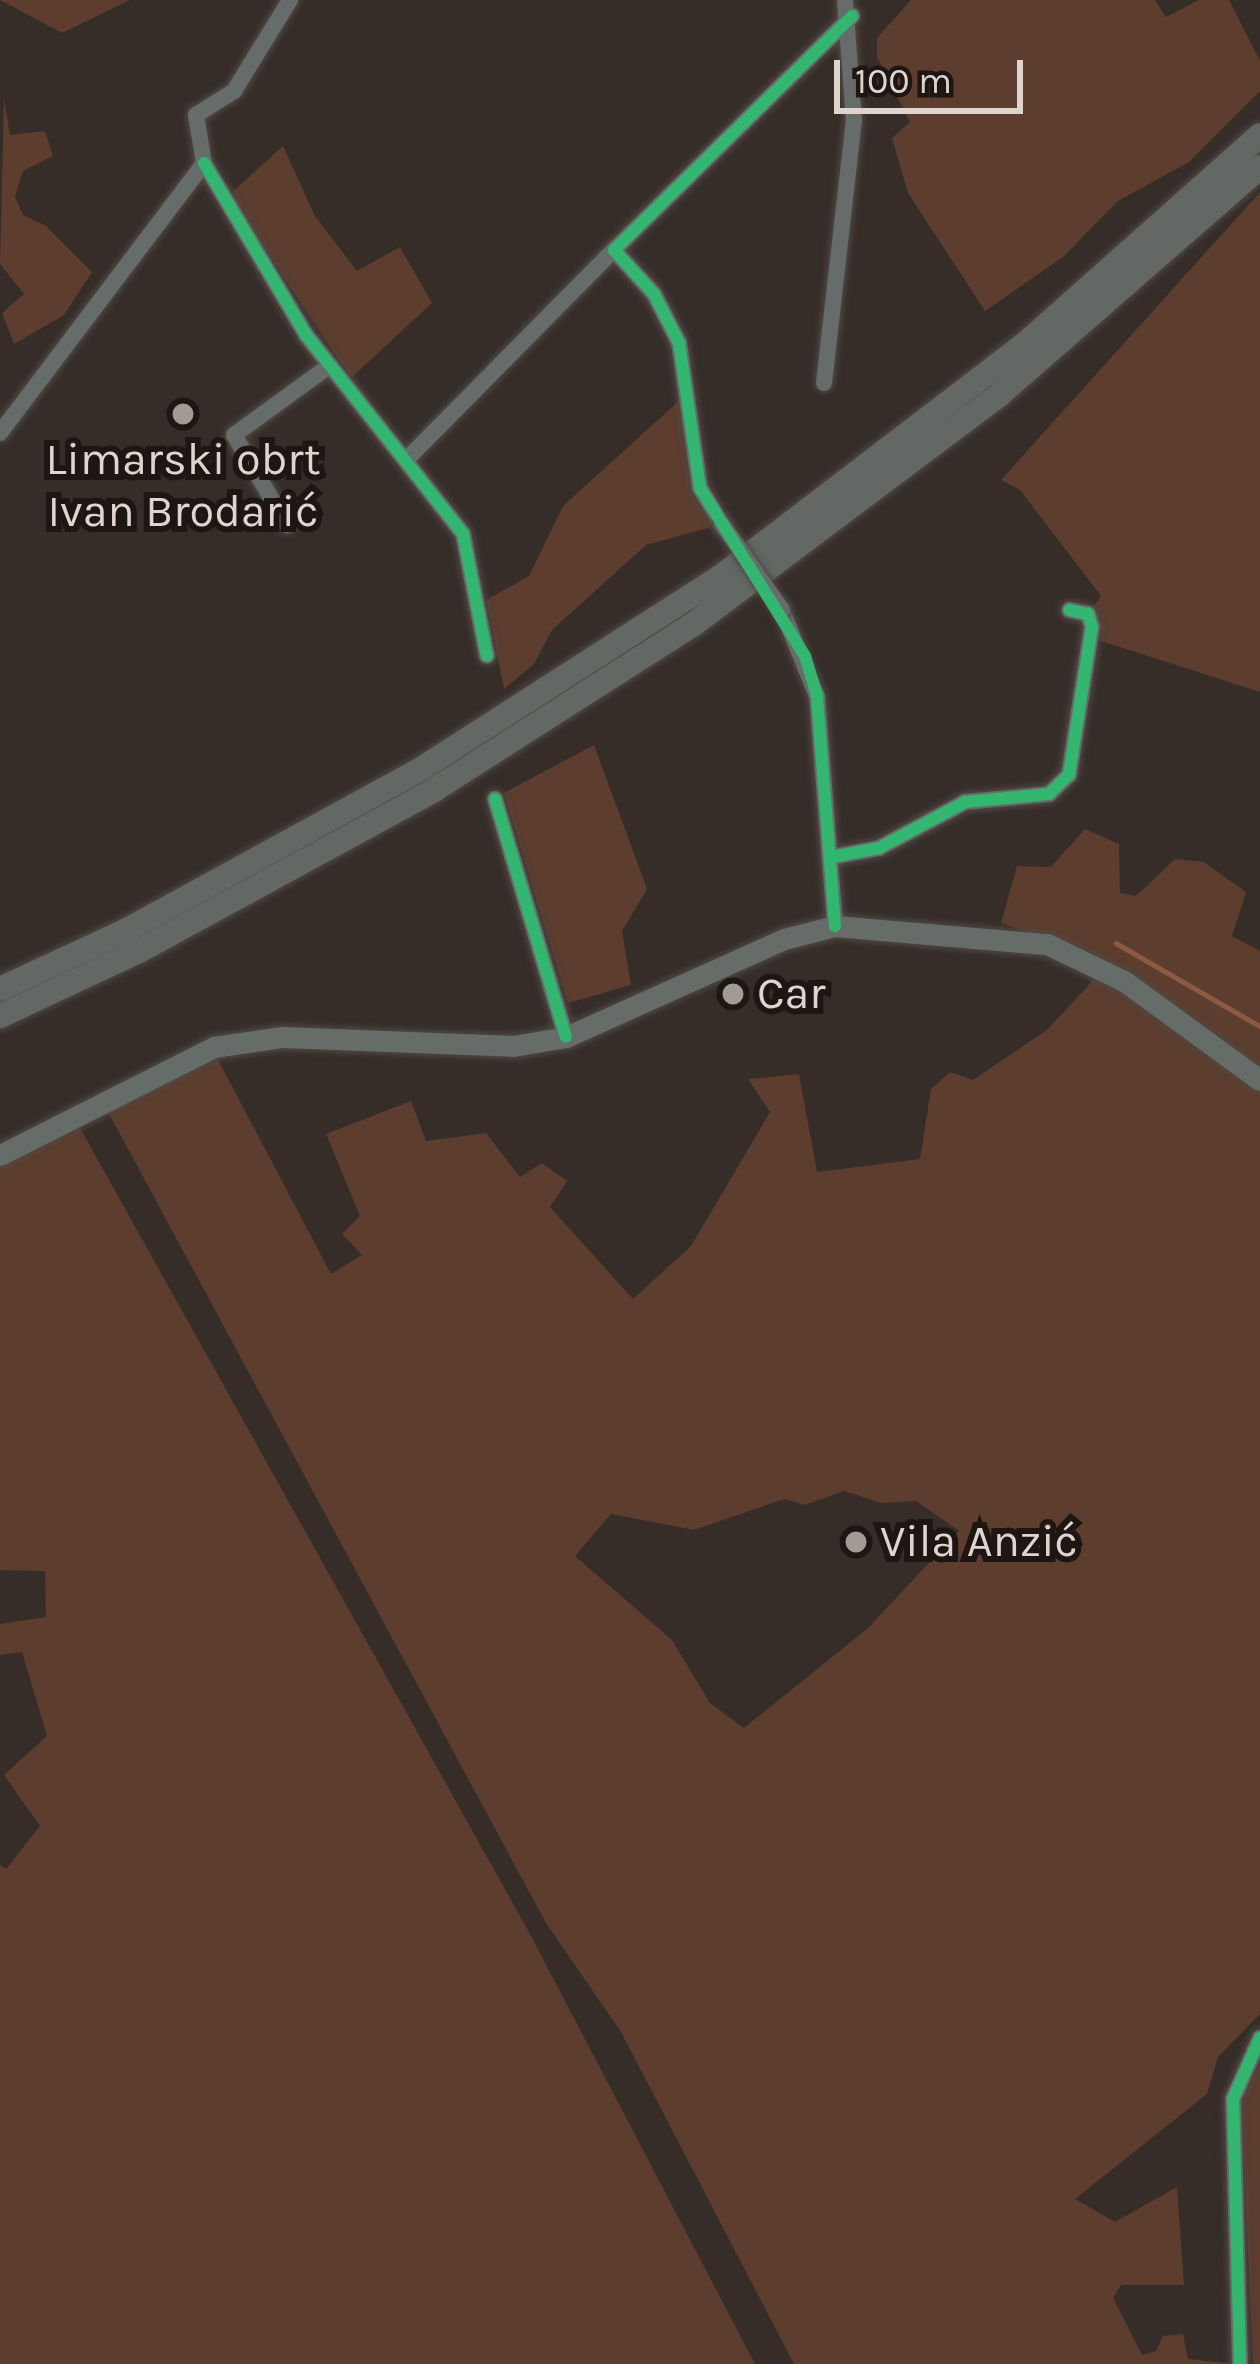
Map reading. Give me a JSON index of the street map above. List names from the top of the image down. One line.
{"places":["Limarski obrt Ivan Brodarić","Car","Vila Anzić"],"scale_bar":"100 m"}
